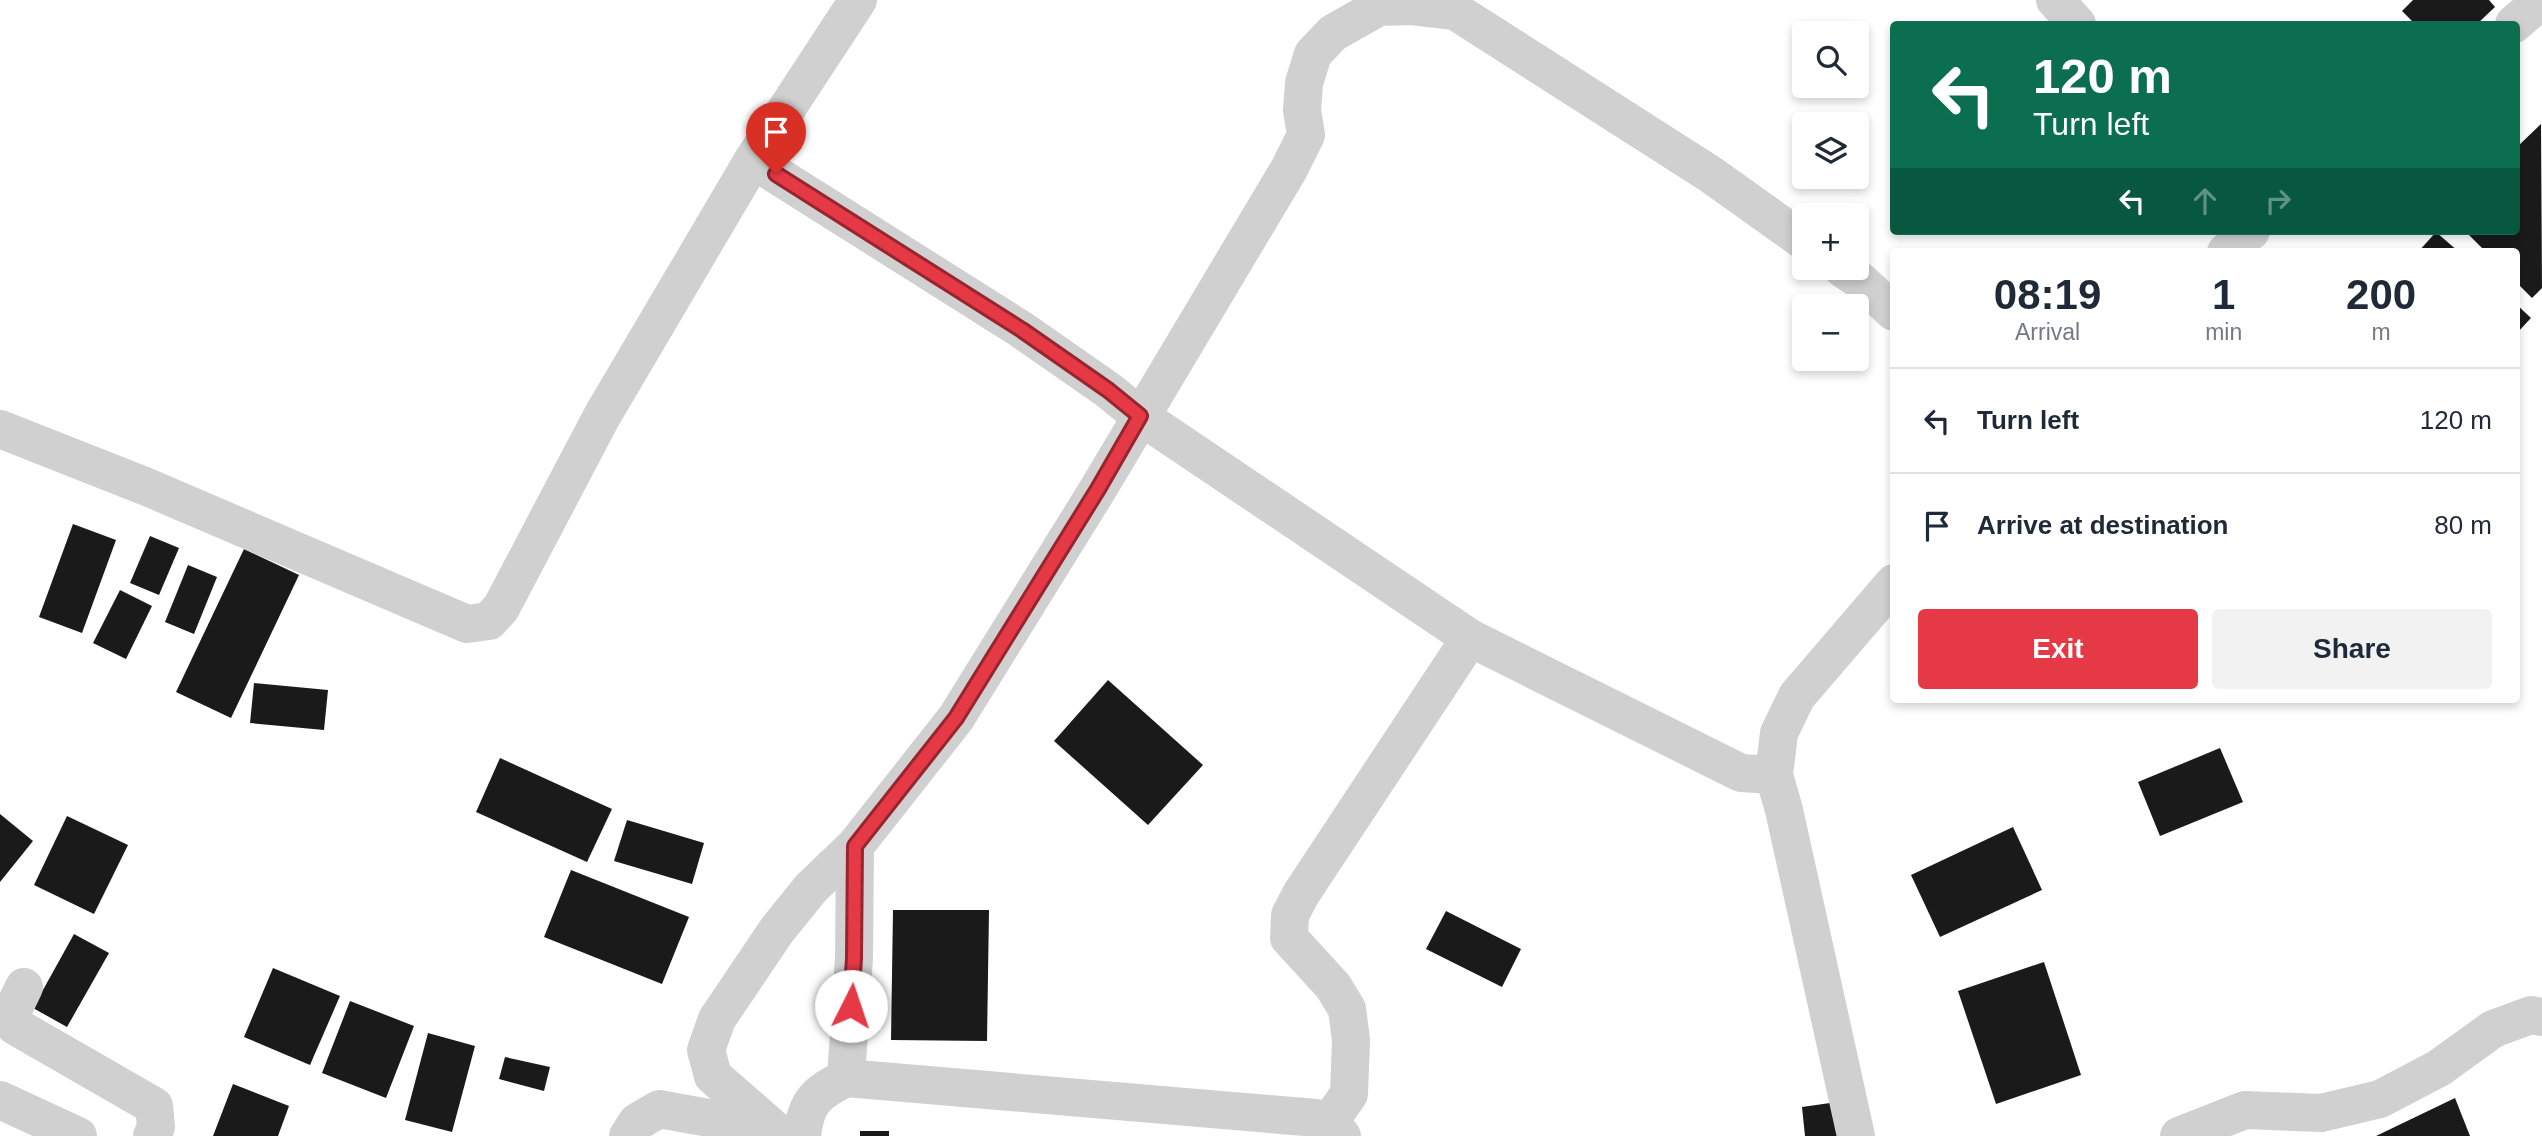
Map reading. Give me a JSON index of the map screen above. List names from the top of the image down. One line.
{"page":{"map_buttons":["+","−"],"turn":["120 m","Turn left"],"eta":["08:19","Arrival","1","min","200","m"],"list":[{"name":"Turn left","value":"120 m"},{"name":"Arrive at destination","value":"80 m"}],"buttons":["Exit","Share"]}}
